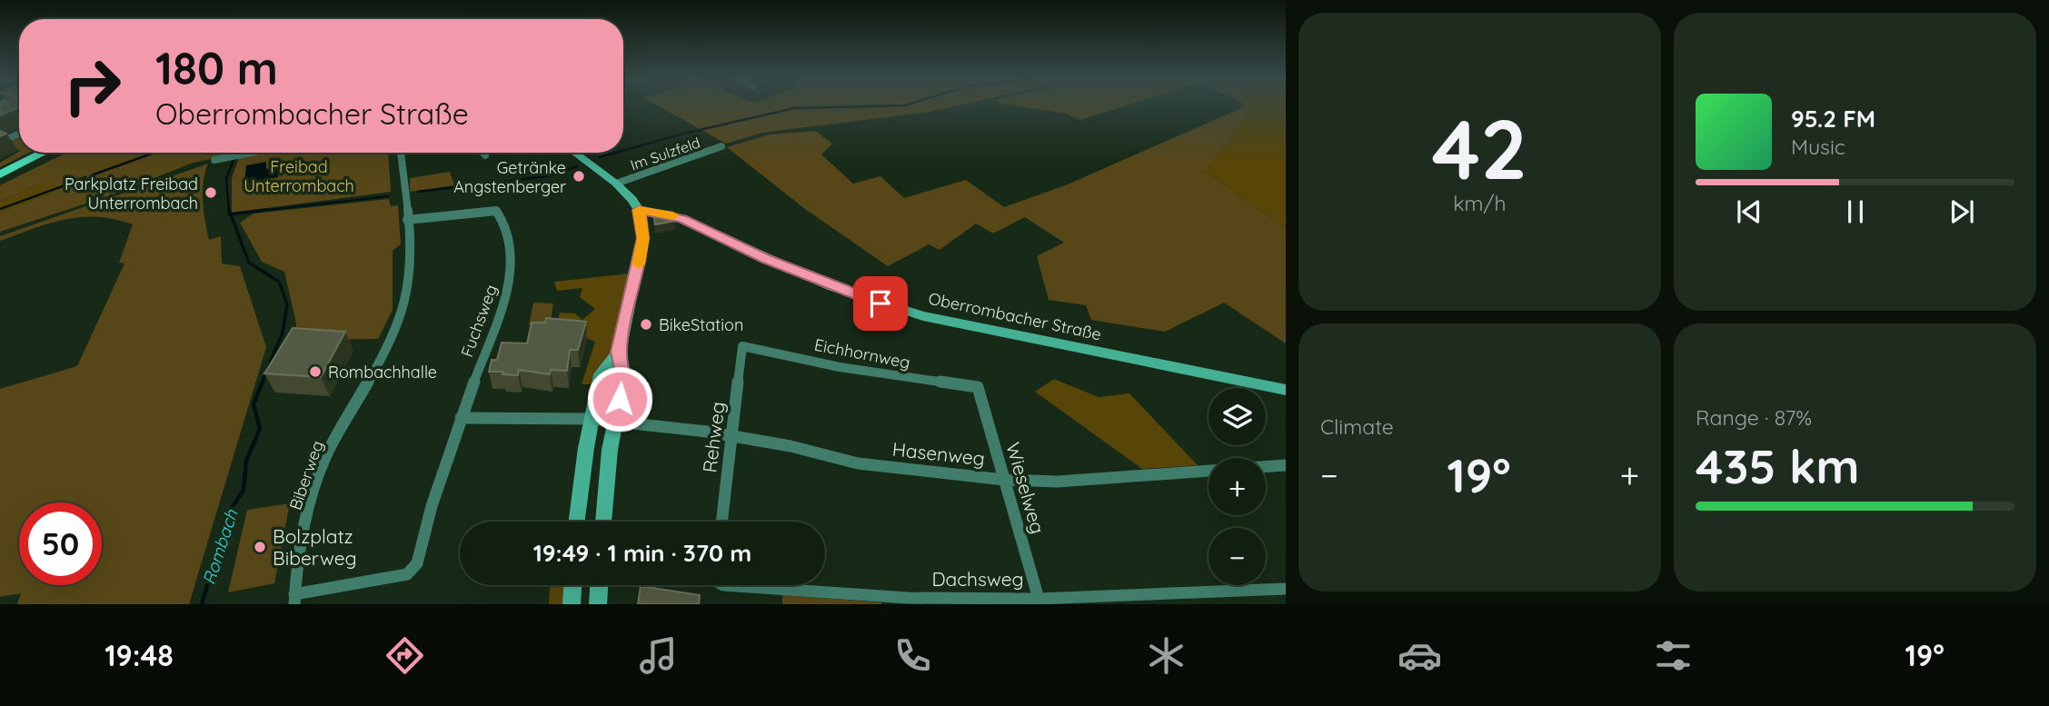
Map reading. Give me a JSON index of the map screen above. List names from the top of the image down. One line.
{"streets":{"main road":["Oberrombacher Straße"],"street":["Im Sulzfeld","Fuchsweg","Eichhornweg","Rehweg","Hasenweg","Biberweg","Wieselweg","Dachsweg"]},"crossings":[["Fuchsweg","Biberweg"],["Eichhornweg","Rehweg"],["Eichhornweg","Wieselweg"],["Rehweg","Hasenweg"],["Hasenweg","Wieselweg"],["Wieselweg","Dachsweg"]],"water":["Rombach"],"parks":["Freibad Unterrombach"],"places":["Getränke Angstenberger","Parkplatz Freibad Unterrombach","BikeStation","Rombachhalle","Bolzplatz Biberweg"],"page":{"tile":[["42","km/h"],"Climate",["Range · 87%","435 km"]],"turn":["180 m","Oberrombacher Straße"],"song":["95.2 FM","Music"],"map_buttons":["+","−"],"heat":["−","19°","+"],"limit":"50","trip":"19:49 · 1 min · 370 m","tabs":["19:48","19°"]}}
